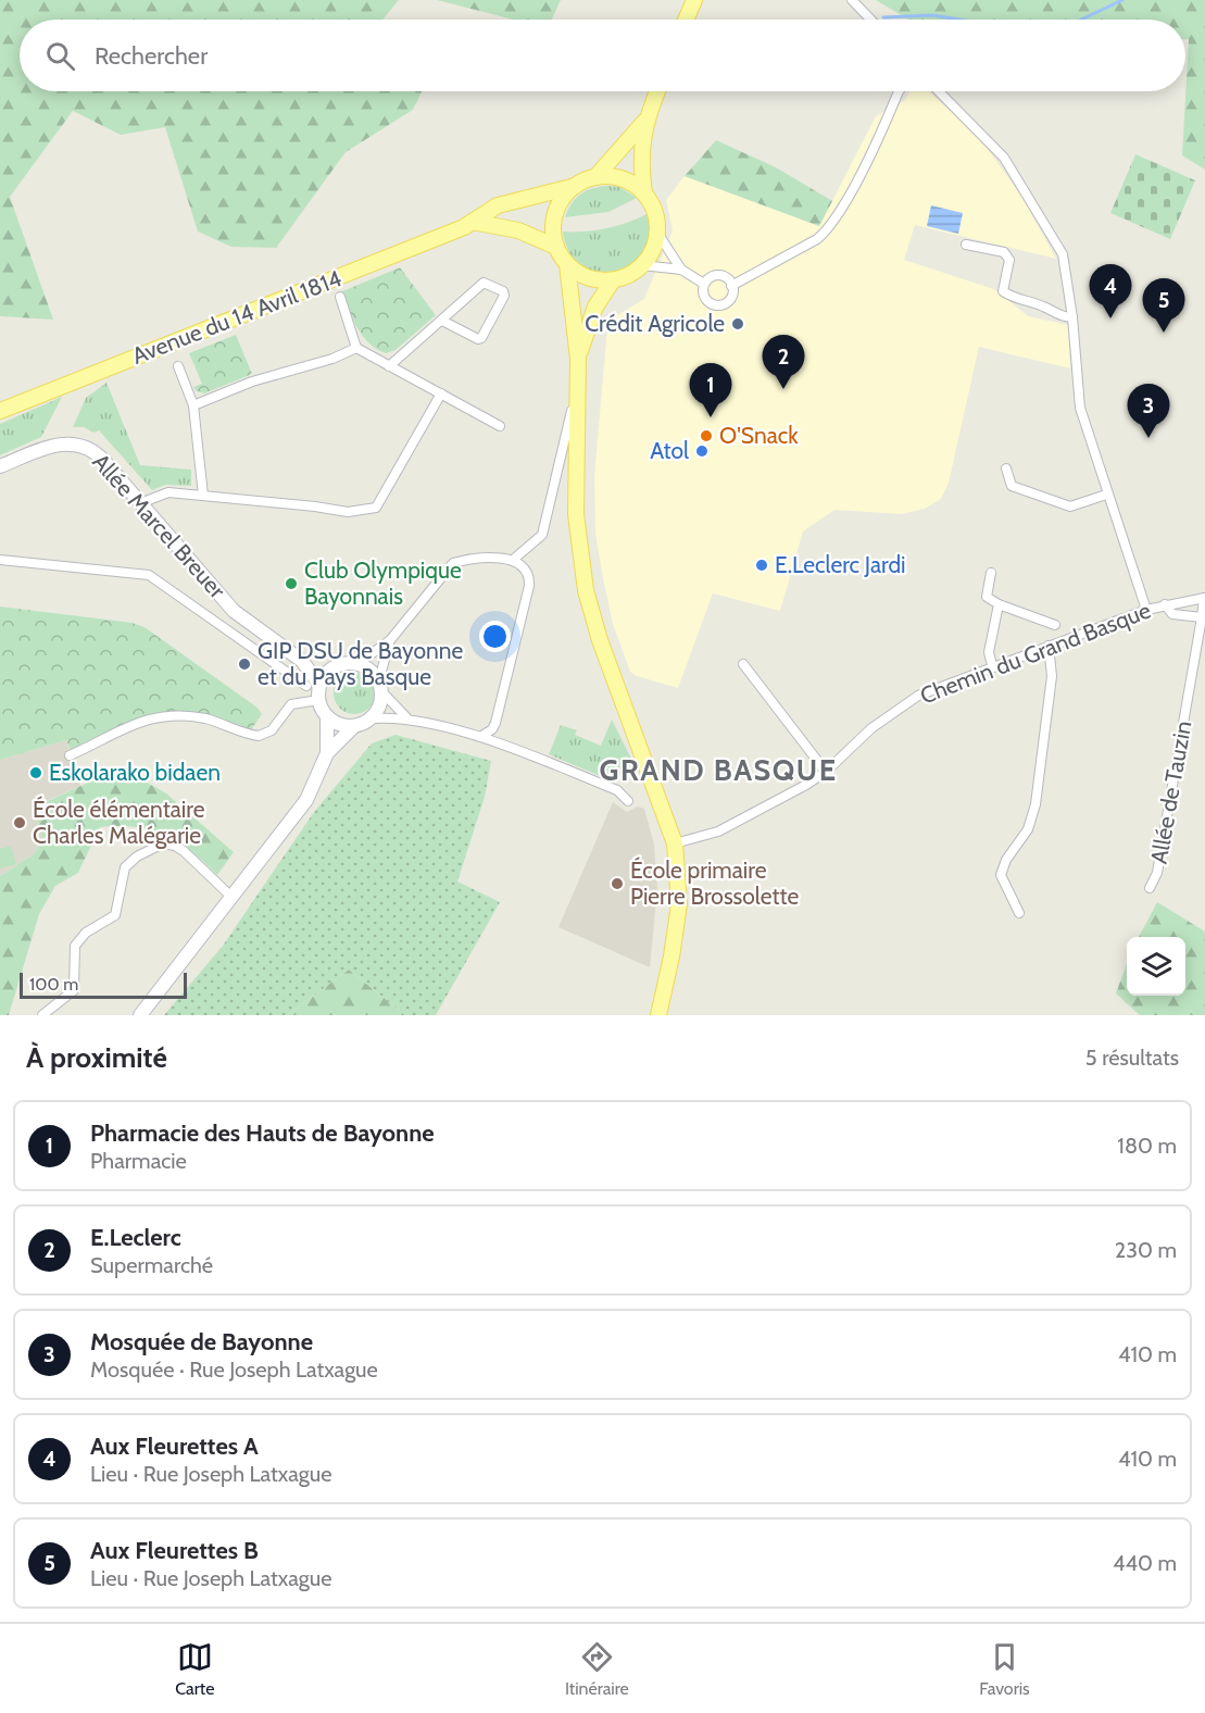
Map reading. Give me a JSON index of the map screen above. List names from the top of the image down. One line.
{"streets":{"main road":["Avenue du 14 Avril 1814"],"street":["Allée Marcel Breuer","Chemin du Grand Basque","Allée de Tauzin"]},"crossings":[["Chemin du Grand Basque","Allée de Tauzin"]],"districts":["GRAND BASQUE"],"places":["Crédit Agricole","O'Snack","Atol","E.Leclerc Jardi","Club Olympique Bayonnais","GIP DSU de Bayonne et du Pays Basque","Eskolarako bidaen","École élémentaire Charles Malégarie","École primaire Pierre Brossolette"],"scale_bar":"100 m","page":{"search":"Rechercher","pins":["4","5","2","1","3"],"scale":"100 m","heading":["À proximité","5 résultats"],"list":[{"mark":"1","name":"Pharmacie des Hauts de Bayonne","note":"Pharmacie","value":"180 m"},{"mark":"2","name":"E.Leclerc","note":"Supermarché","value":"230 m"},{"mark":"3","name":"Mosquée de Bayonne","note":"Mosquée · Rue Joseph Latxague","value":"410 m"},{"mark":"4","name":"Aux Fleurettes A","note":"Lieu · Rue Joseph Latxague","value":"410 m"},{"mark":"5","name":"Aux Fleurettes B","note":"Lieu · Rue Joseph Latxague","value":"440 m"}],"nav":["Carte","Itinéraire","Favoris"]}}
